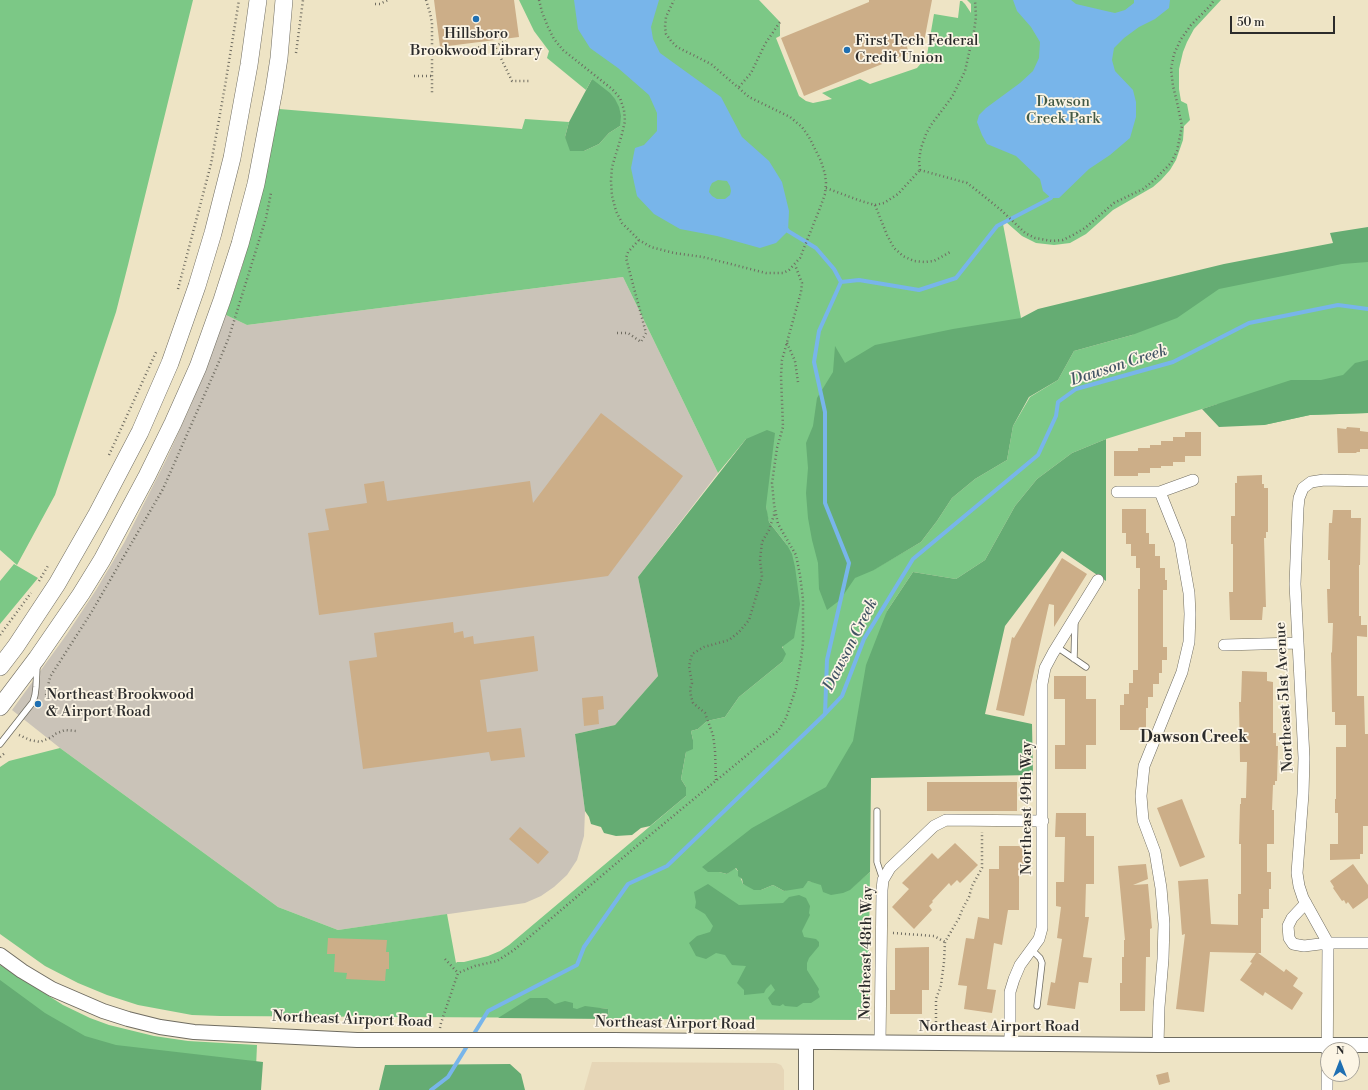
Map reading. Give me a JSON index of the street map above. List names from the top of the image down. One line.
{"streets":{"street":["Northeast 51st Avenue","Northeast 49th Way","Northeast 48th Way","Northeast Airport Road"]},"crossings":[["Northeast 49th Way","Northeast 48th Way"],["Northeast 49th Way","Northeast Airport Road"],["Northeast 48th Way","Northeast Airport Road"]],"districts":["Dawson Creek"],"water":["Dawson Creek"],"parks":["Dawson Creek Park"],"places":["Hillsboro Brookwood Library","First Tech Federal Credit Union","Northeast Brookwood & Airport Road"],"scale_bar":"50 m","north":"top"}
